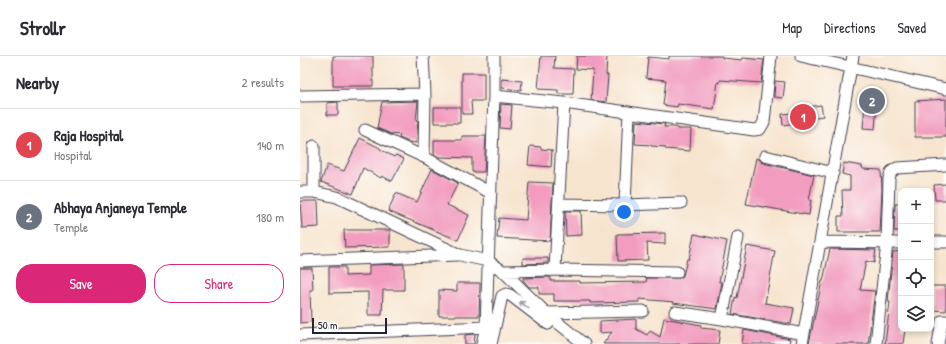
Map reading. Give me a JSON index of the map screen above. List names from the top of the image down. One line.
{"scale_bar":"50 m","page":{"header":"Strollr","nav":["Map","Directions","Saved"],"heading":["Nearby","2 results"],"pins":["2","1"],"list":[{"mark":"1","name":"Raja Hospital","note":"Hospital","value":"140 m"},{"mark":"2","name":"Abhaya Anjaneya Temple","note":"Temple","value":"180 m"}],"map_buttons":["+","−"],"buttons":["Save","Share"],"scale":"50 m"}}
